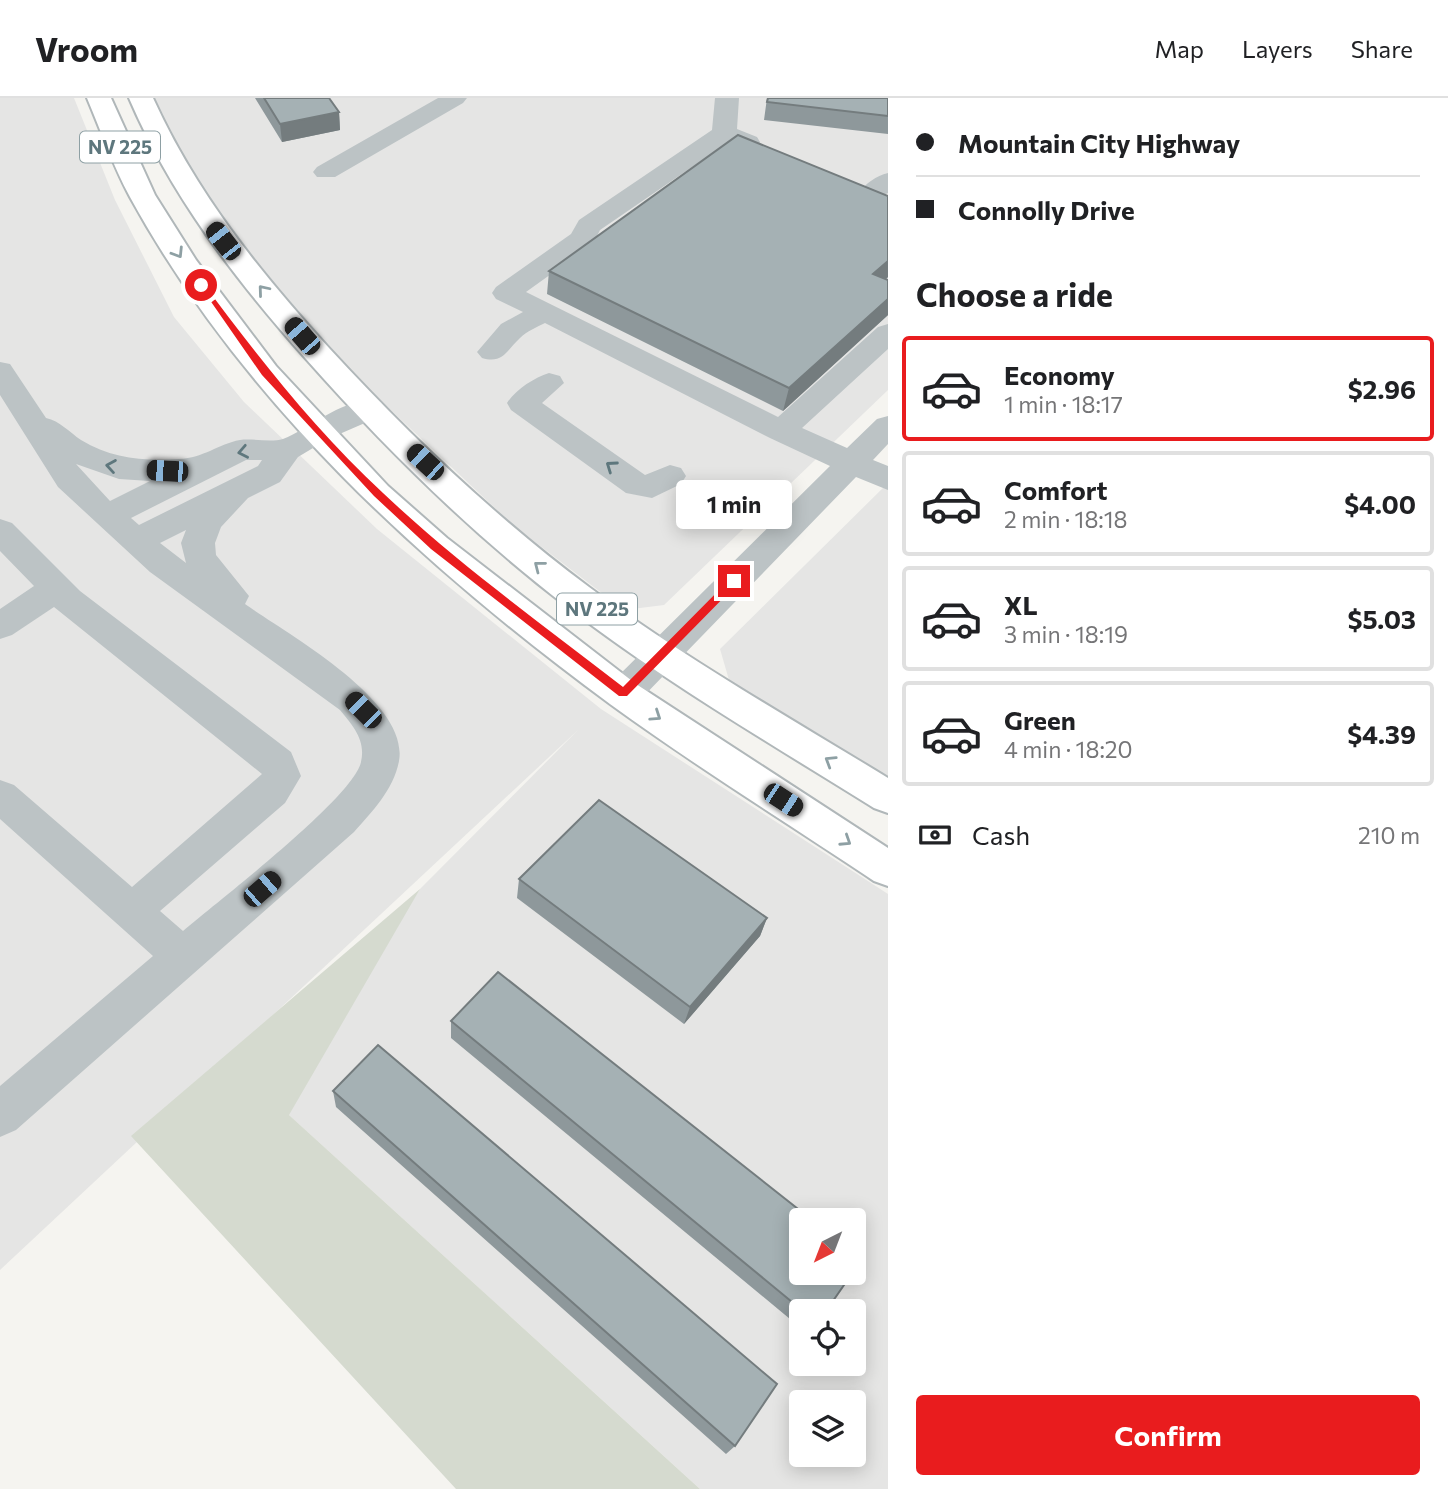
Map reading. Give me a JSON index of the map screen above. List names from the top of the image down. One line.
{"streets":{"main road":["NV 225"]},"north":"bottom left","page":{"header":"Vroom","nav":["Map","Layers","Share"],"banner":["Mountain City Highway","Connolly Drive"],"heading":"Choose a ride","list":[{"name":"Economy","note":"1 min · 18:17","value":"$2.96"},{"name":"Comfort","note":"2 min · 18:18","value":"$4.00"},{"name":"XL","note":"3 min · 18:19","value":"$5.03"},{"name":"Green","note":"4 min · 18:20","value":"$4.39"}],"bubble":"1 min","pay":["Cash","210 m"],"buttons":"Confirm"}}
